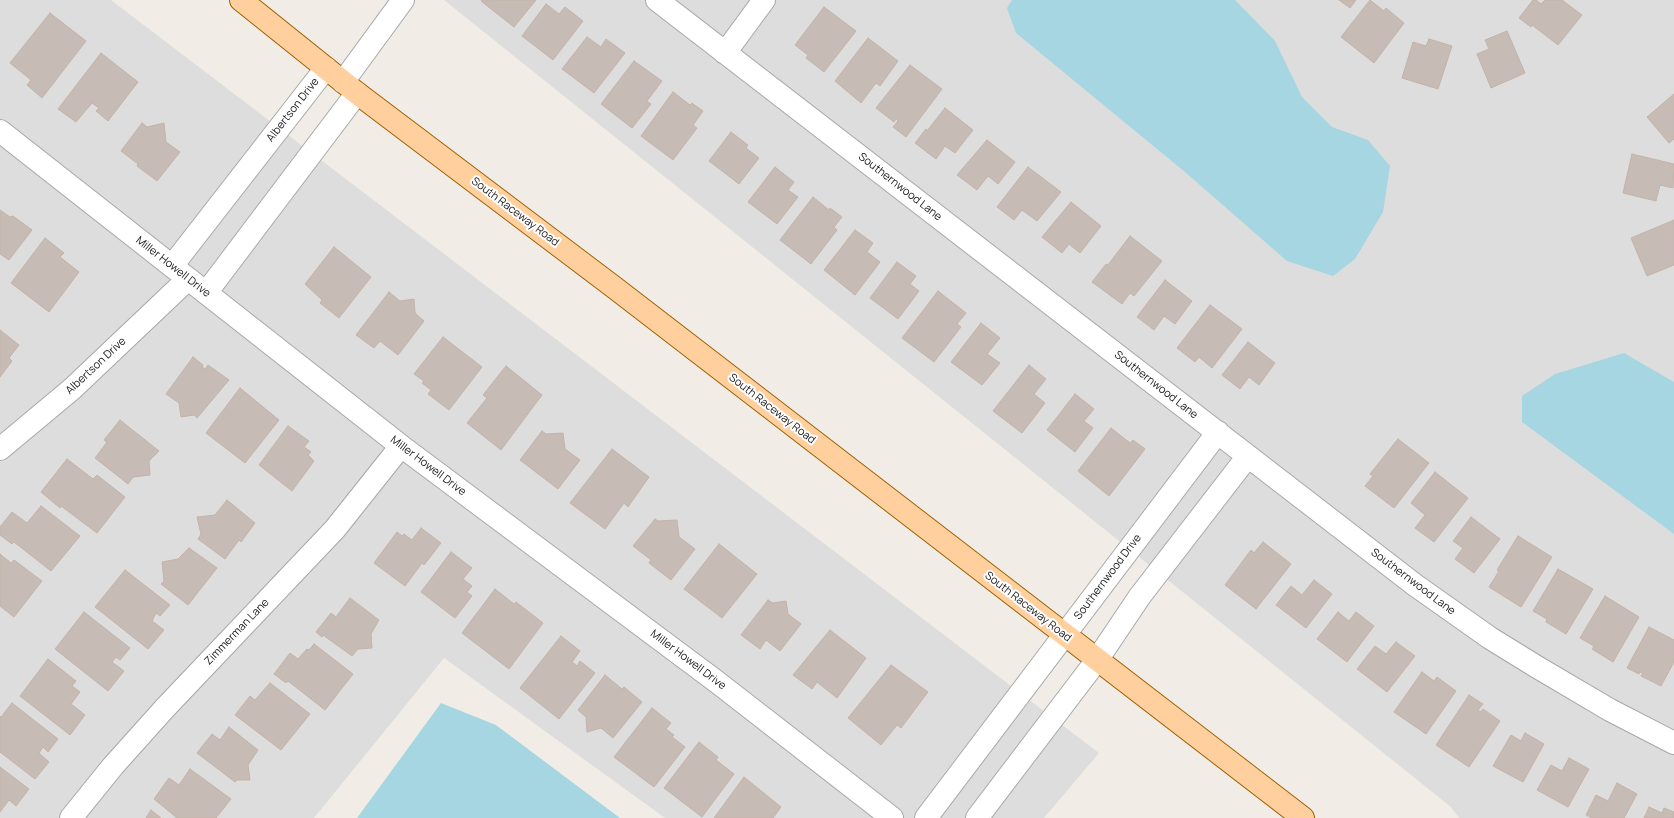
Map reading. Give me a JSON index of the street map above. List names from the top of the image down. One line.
{"streets":{"main road":["South Raceway Road"],"street":["Albertson Drive","Southernwood Lane","Miller Howell Drive","Southernwood Drive","Zimmerman Lane"]},"crossings":[["Albertson Drive","South Raceway Road"],["Albertson Drive","Miller Howell Drive"],["Southernwood Lane","Southernwood Drive"],["South Raceway Road","Southernwood Drive"],["Miller Howell Drive","Zimmerman Lane"]]}
